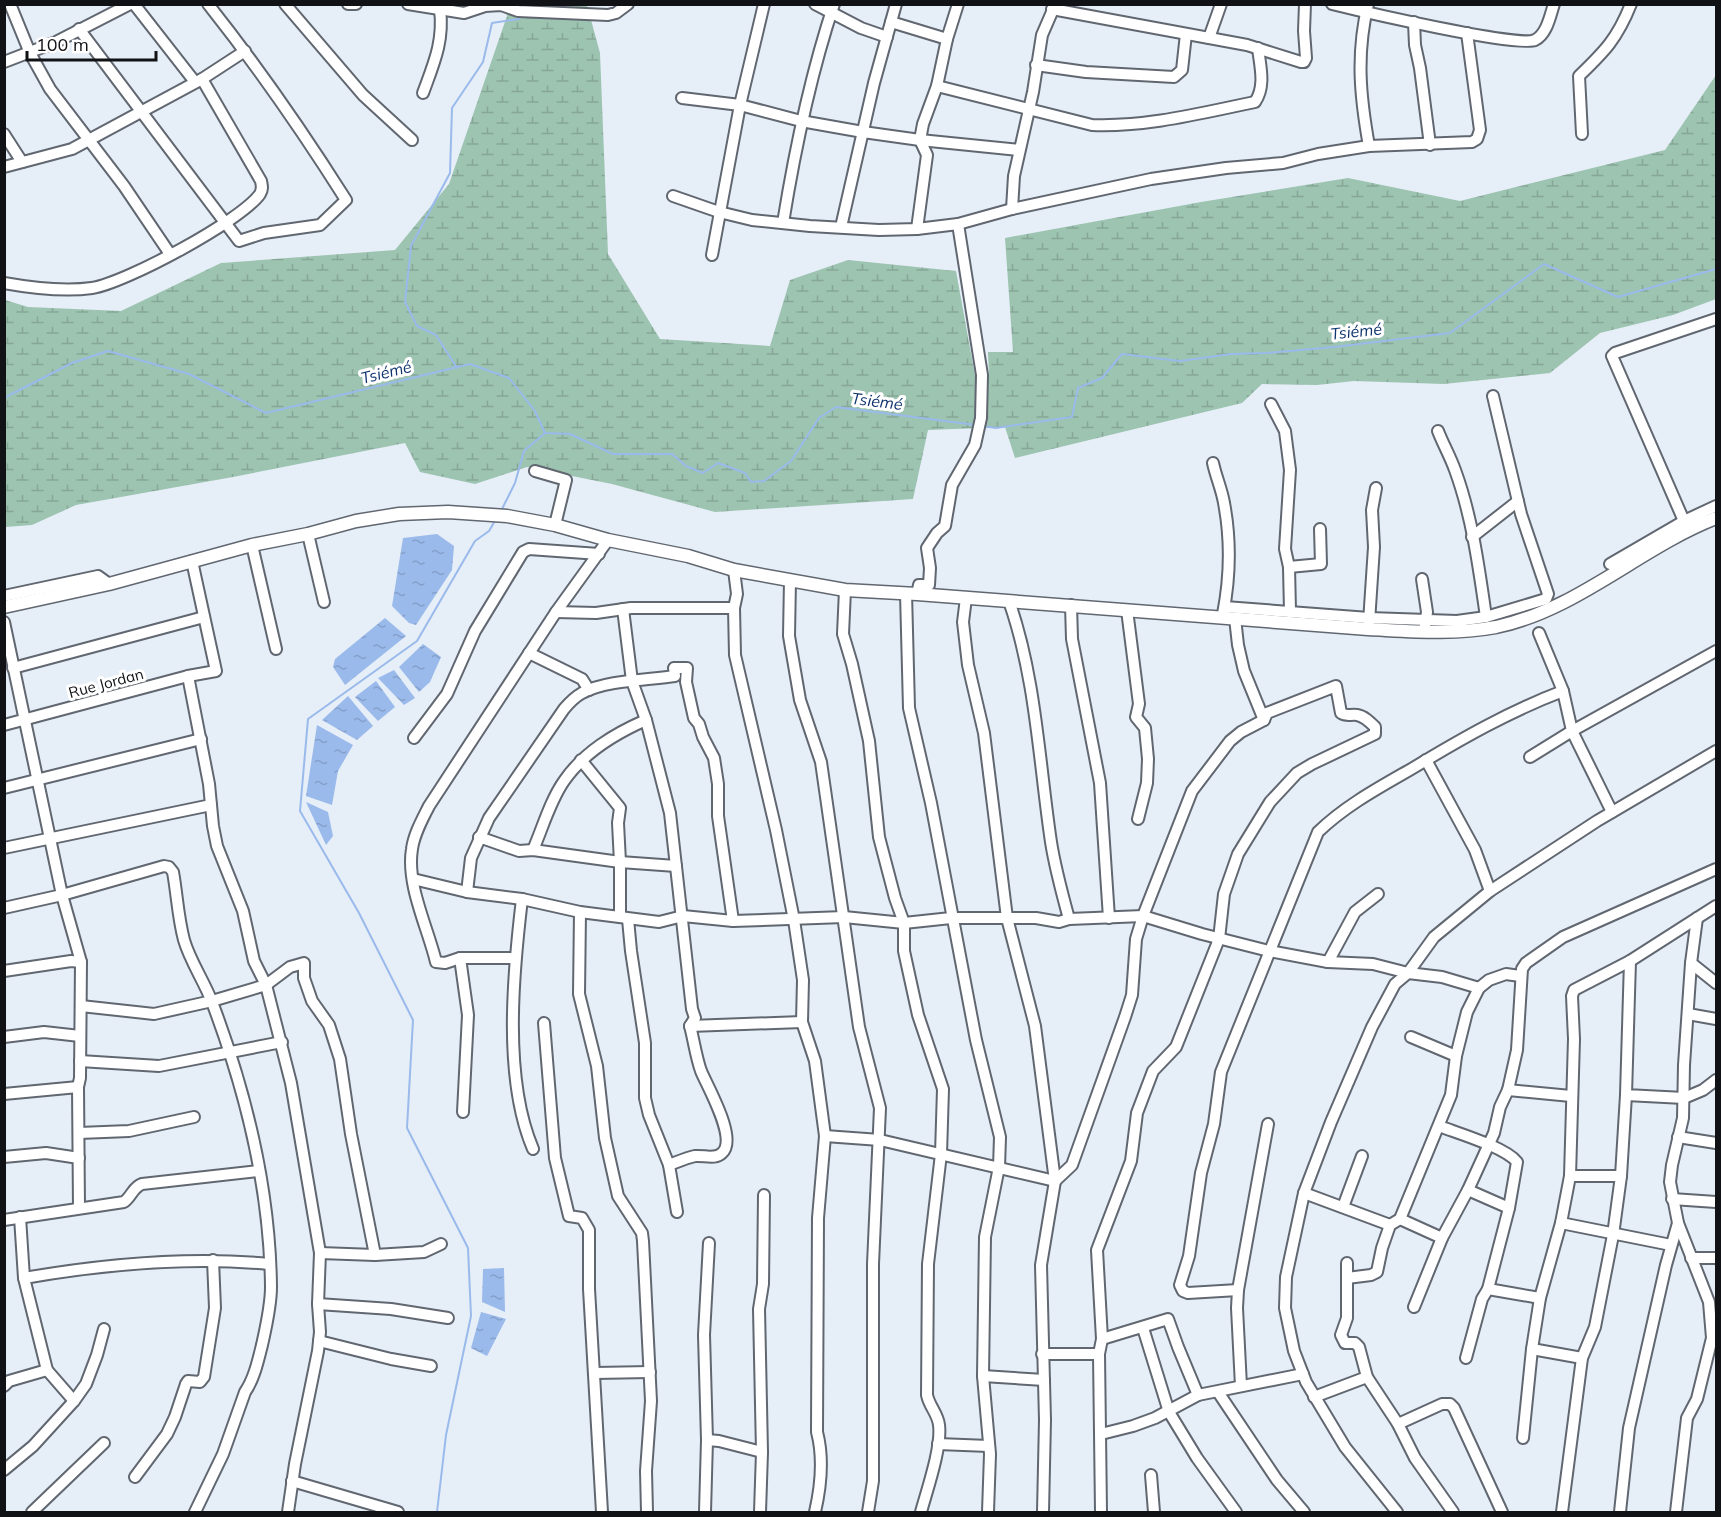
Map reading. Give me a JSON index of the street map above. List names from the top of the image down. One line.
{"streets":{"street":["Rue Jordan"]},"water":["Tsiémé"],"scale_bar":"100 m"}
